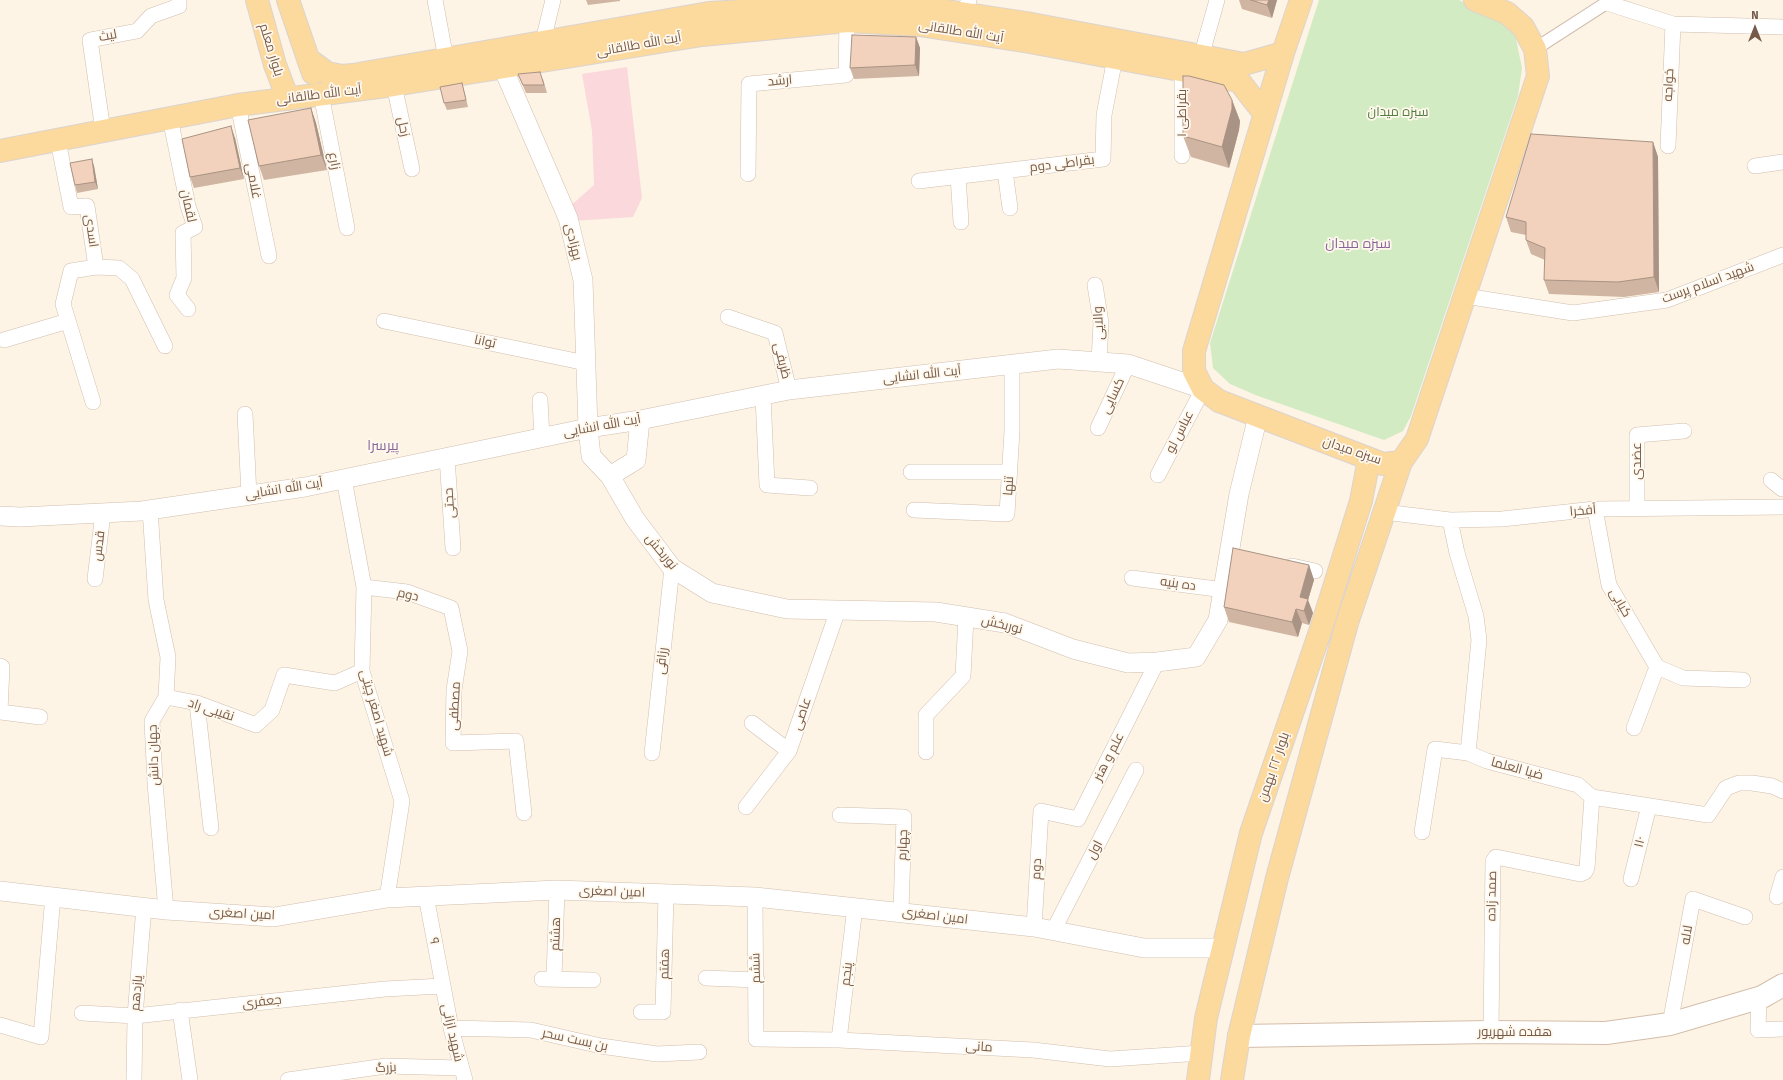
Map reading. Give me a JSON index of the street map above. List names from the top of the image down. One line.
{"streets":{"main road":["آیت الله طالقانی","بلوار معلم","سبزه میدان","بلوار ۲۲ بهمن","هفده شهریور"],"street":["لیث","ارشد","خواجه","بقراطی ۱","زحل","زارع","بقراطی دوم","غلامی","لقمان","اسدی","بهزادی","شهید اسلام پرست","والایی","توانا","ظریفی","آیت الله انشایی","کسایی","عباس لو","عضدی","تنها","حجتی","آفخرا","قدس","نوربخش","ده بنیه","دوم","کیابی","رزاقی","مصطفی","نقیبی راد","شهید اصغر چیتی","عاصی","جهان دانش","علم و هنر","ضیا العلما","۱۱۰","چهارم","اول","امین اصغری","صمد زاده","هشتم","لاله","۹","هفتم","ششم","پنجم","یازدهم","جعفری","شهید ازانی","بن بست سحر","مانی","بزرگ"]},"crossings":[["آیت الله طالقانی","لیث"],["آیت الله طالقانی","بلوار معلم"],["آیت الله طالقانی","ارشد"],["آیت الله طالقانی","بقراطی ۱"],["آیت الله طالقانی","زحل"],["آیت الله طالقانی","زارع"],["آیت الله طالقانی","بقراطی دوم"],["آیت الله طالقانی","غلامی"],["آیت الله طالقانی","لقمان"],["آیت الله طالقانی","اسدی"],["آیت الله طالقانی","بهزادی"],["آیت الله طالقانی","سبزه میدان"],["بهزادی","توانا"],["بهزادی","آیت الله انشایی"],["بهزادی","نوربخش"],["والایی","آیت الله انشایی"],["ظریفی","آیت الله انشایی"],["آیت الله انشایی","کسایی"],["آیت الله انشایی","عباس لو"],["آیت الله انشایی","سبزه میدان"],["آیت الله انشایی","تنها"],["آیت الله انشایی","حجتی"],["آیت الله انشایی","قدس"],["آیت الله انشایی","نوربخش"],["آیت الله انشایی","شهید اصغر چیتی"],["آیت الله انشایی","جهان دانش"],["عباس لو","سبزه میدان"],["سبزه میدان","نوربخش"],["سبزه میدان","بلوار ۲۲ بهمن"],["عضدی","آفخرا"],["آفخرا","کیابی"],["نوربخش","ده بنیه"],["نوربخش","رزاقی"],["نوربخش","عاصی"],["نوربخش","علم و هنر"],["دوم","مصطفی"],["دوم","شهید اصغر چیتی"],["دوم","علم و هنر"],["دوم","امین اصغری"],["نقیبی راد","شهید اصغر چیتی"],["نقیبی راد","جهان دانش"],["شهید اصغر چیتی","امین اصغری"],["جهان دانش","امین اصغری"],["بلوار ۲۲ بهمن","امین اصغری"],["بلوار ۲۲ بهمن","مانی"],["ضیا العلما","صمد زاده"],["چهارم","امین اصغری"],["اول","امین اصغری"],["امین اصغری","هشتم"],["امین اصغری","۹"],["امین اصغری","هفتم"],["امین اصغری","ششم"],["امین اصغری","پنجم"],["امین اصغری","یازدهم"],["صمد زاده","هفده شهریور"],["لاله","هفده شهریور"],["۹","جعفری"],["۹","شهید ازانی"],["ششم","مانی"],["پنجم","مانی"],["یازدهم","جعفری"],["جعفری","شهید ازانی"],["شهید ازانی","بن بست سحر"],["شهید ازانی","بزرگ"]],"districts":["سبزه میدان","پیرسرا"],"parks":["سبزه میدان"],"north":"top"}
